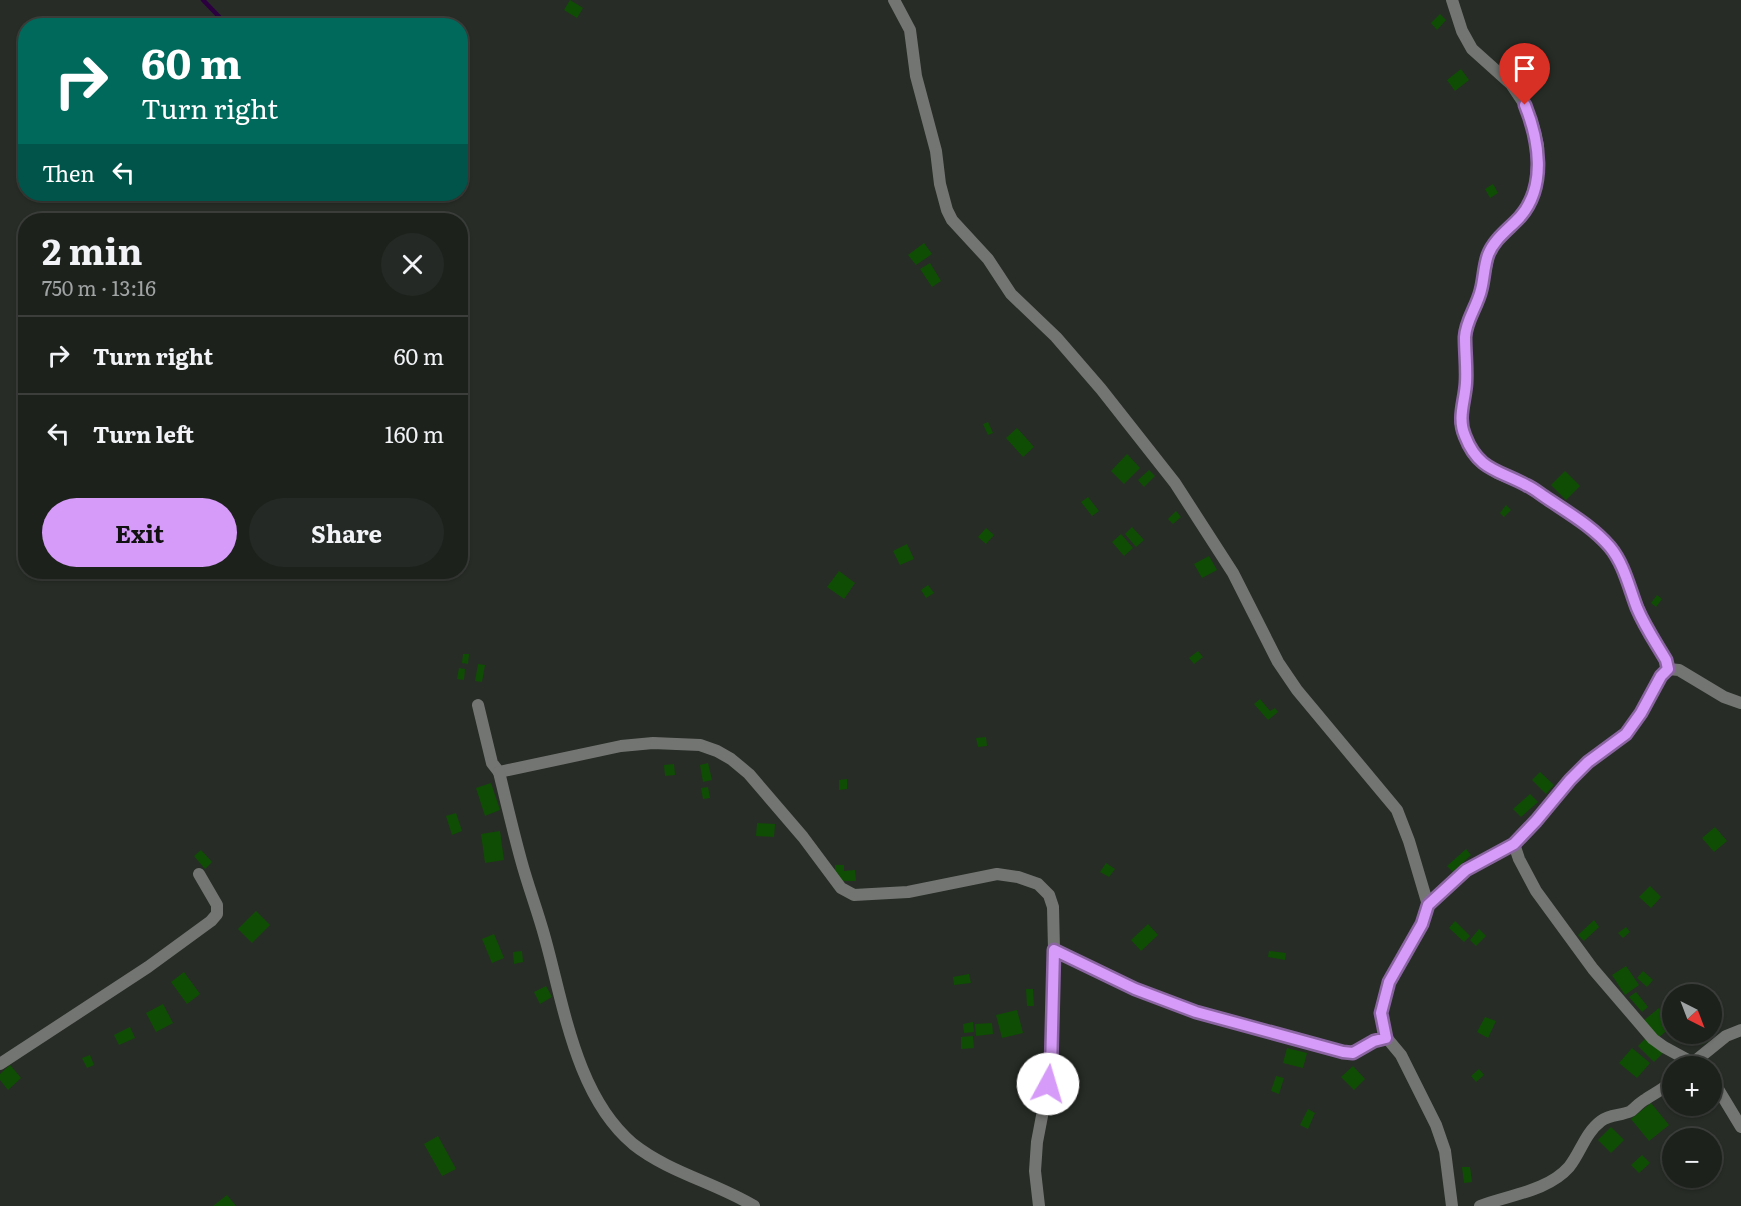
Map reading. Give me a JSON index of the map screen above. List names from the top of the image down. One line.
{"north":"bottom right","page":{"turn":["60 m","Turn right"],"then":"Then","heading":["2 min","750 m · 13:16"],"list":[{"name":"Turn right","value":"60 m"},{"name":"Turn left","value":"160 m"}],"buttons":["Exit","Share"],"map_buttons":["+","−"]}}
